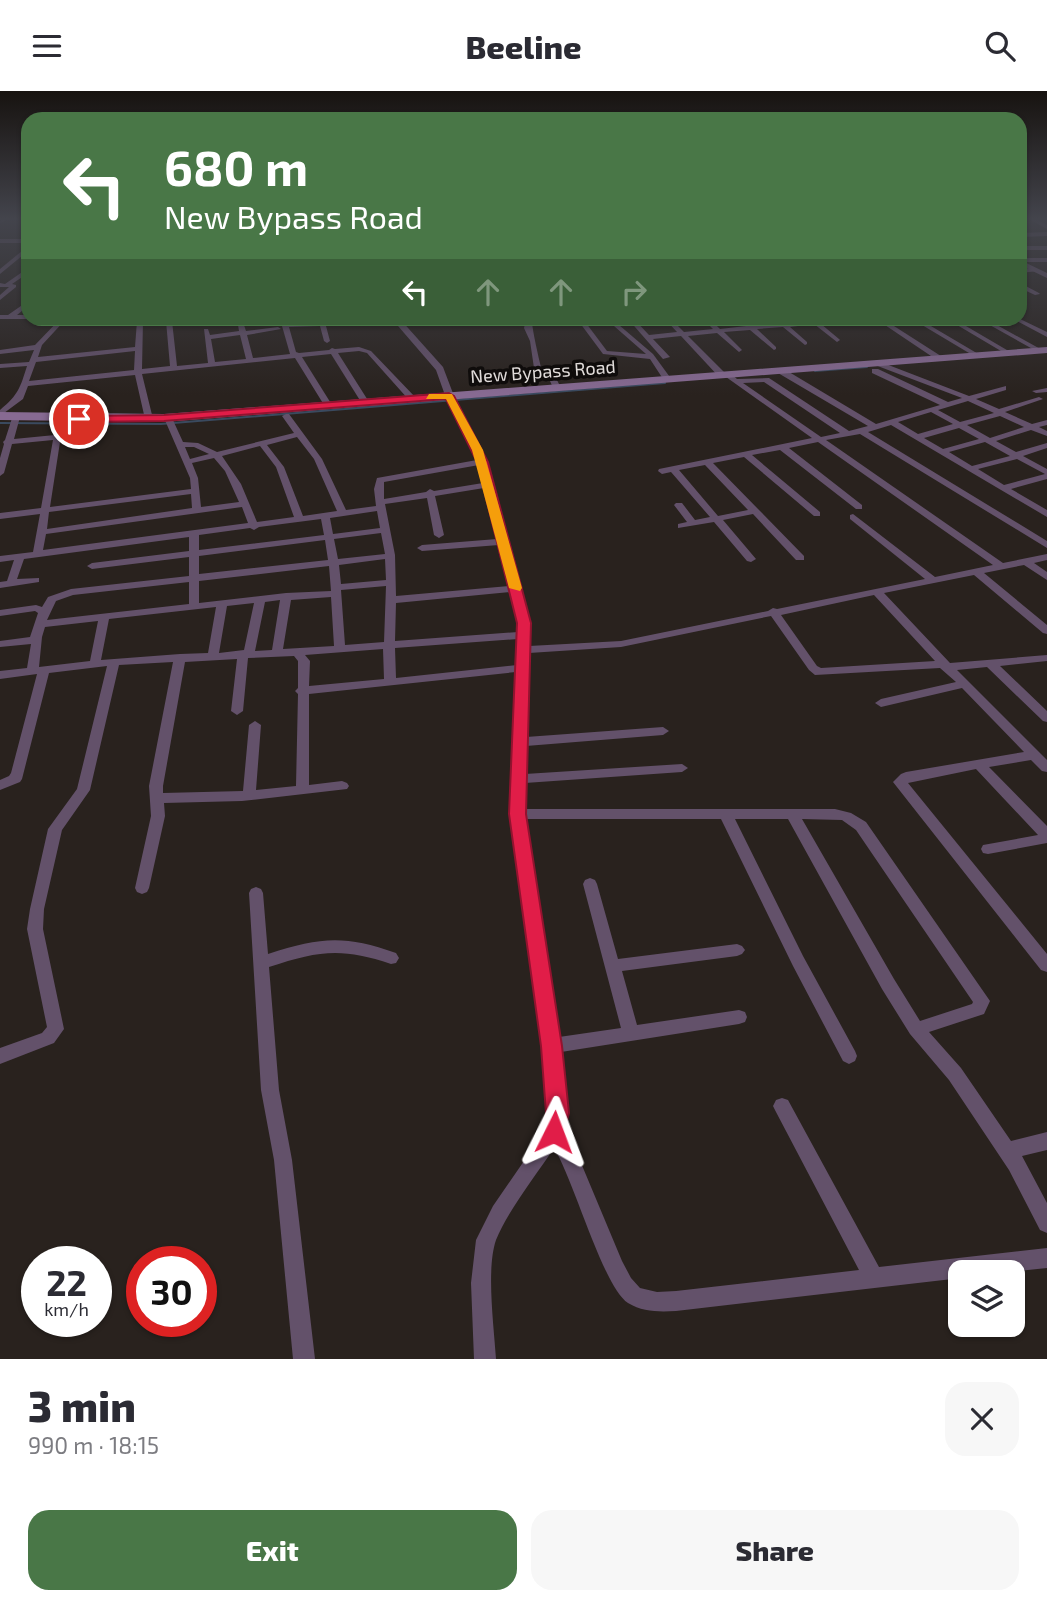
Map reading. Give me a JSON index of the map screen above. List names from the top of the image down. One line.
{"streets":{"main road":["New Bypass Road"]},"page":{"header":"Beeline","turn":["680 m","New Bypass Road"],"speed":"22 km/h","limit":"30","heading":["3 min","990 m · 18:15"],"buttons":["Exit","Share"]}}
